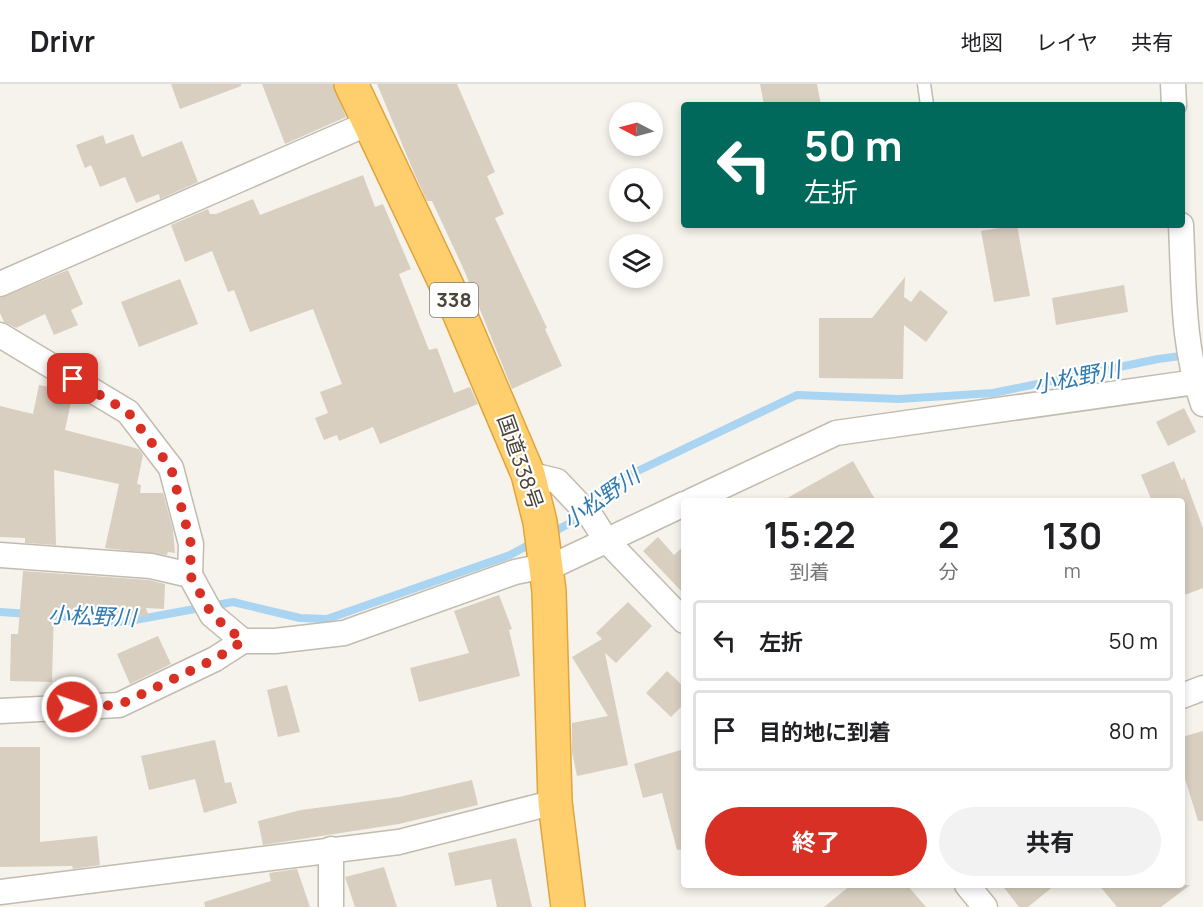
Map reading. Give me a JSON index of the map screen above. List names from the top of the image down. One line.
{"streets":{"highway":["338","国道338号"]},"water":["小松野川"],"north":"left","page":{"header":"Drivr","nav":["地図","レイヤ","共有"],"turn":["50 m","左折"],"eta":["15:22","到着","2","分","130","m"],"list":[{"name":"左折","value":"50 m"},{"name":"目的地に到着","value":"80 m"}],"buttons":["終了","共有"]}}
